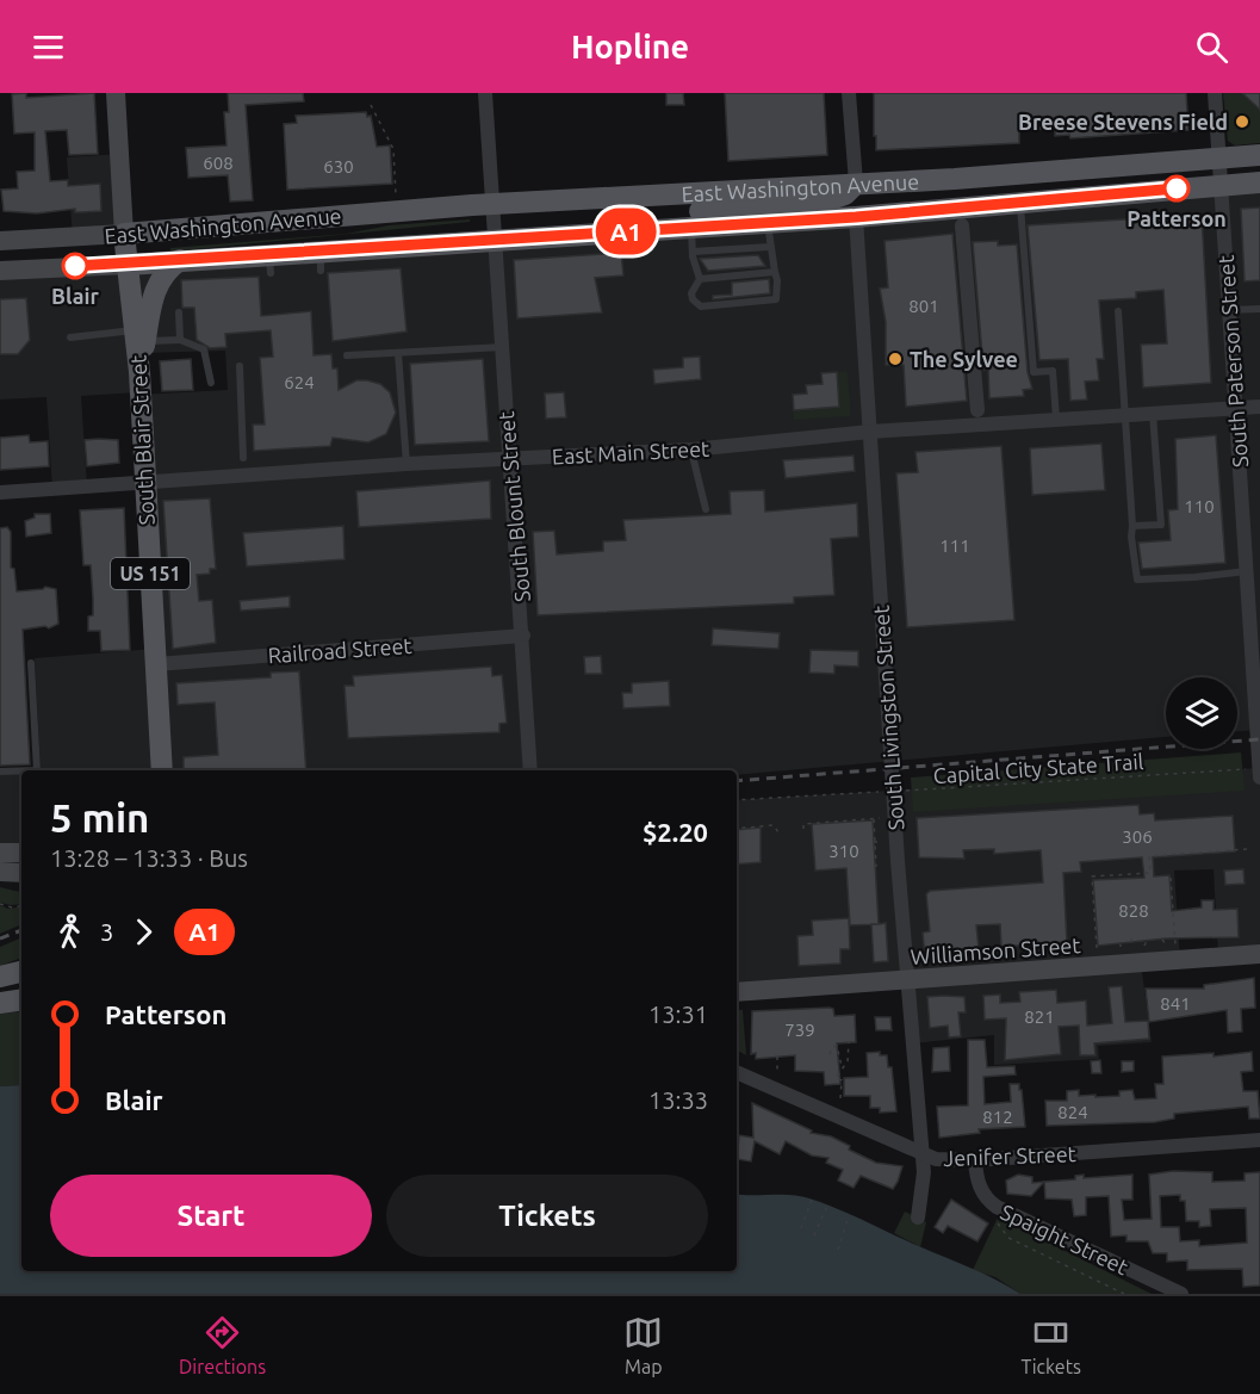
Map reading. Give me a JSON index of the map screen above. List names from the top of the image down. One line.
{"streets":{"main road":["East Washington Avenue","South Blair Street","US 151"],"street":["South Paterson Street","East Main Street","South Blount Street","Railroad Street","South Livingston Street","Williamson Street","Jenifer Street","Spaight Street"],"path":["Capital City State Trail"]},"crossings":[["East Washington Avenue","South Paterson Street"],["East Washington Avenue","South Blair Street"],["East Washington Avenue","South Blount Street"],["East Washington Avenue","US 151"],["East Washington Avenue","South Livingston Street"],["South Paterson Street","East Main Street"],["South Paterson Street","Capital City State Trail"],["South Blair Street","East Main Street"],["South Blair Street","US 151"],["South Blair Street","Railroad Street"],["East Main Street","South Blount Street"],["East Main Street","South Livingston Street"],["South Blount Street","Railroad Street"],["South Livingston Street","Williamson Street"],["South Livingston Street","Jenifer Street"],["Jenifer Street","Spaight Street"]],"places":["Breese Stevens Field","Patterson","Blair","The Sylvee"],"lines":["bus line A1"],"house_numbers":["608","630","801","624","110","111","306","310","828","841","821","739","824","812"],"page":{"header":"Hopline","on_map":"A1","heading":["5 min","13:28 – 13:33 · Bus","$2.20"],"legs":["3","A1"],"list":[{"name":"Patterson","value":"13:31"},{"name":"Blair","value":"13:33"}],"buttons":["Start","Tickets"],"tabs":["Directions","Map","Tickets"]}}
